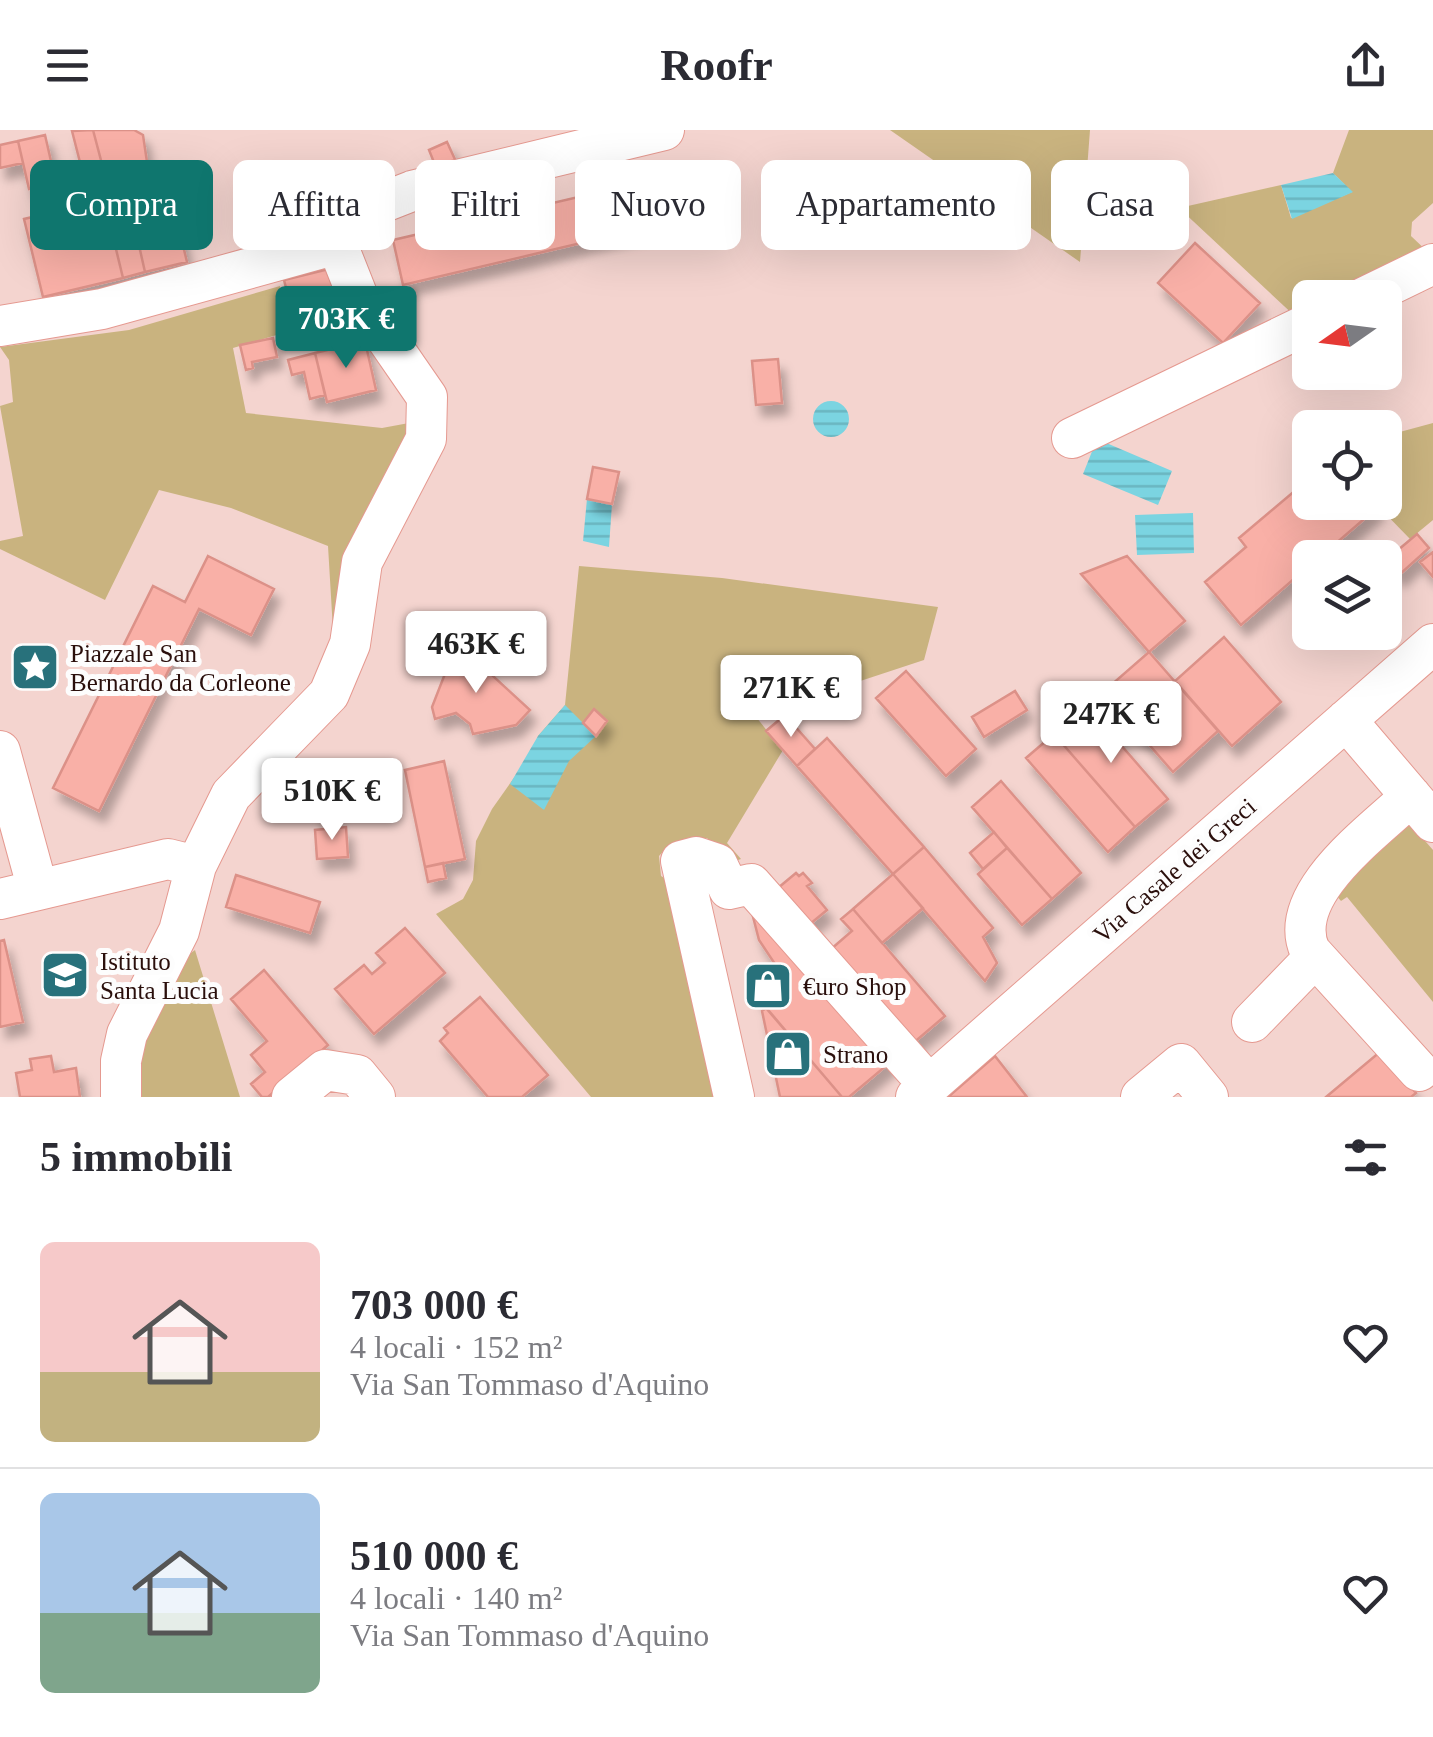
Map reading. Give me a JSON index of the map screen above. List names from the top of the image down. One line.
{"streets":{"street":["Via Casale dei Greci"]},"places":{"place":["Piazzale San Bernardo da Corleone"],"school or university":["Istituto Santa Lucia"],"shop":["€uro Shop","Strano"]},"north":"left","page":{"header":"Roofr","chip":["Compra","Affitta","Filtri","Nuovo","Appartamento","Casa"],"price":["703K €","463K €","271K €","247K €","510K €"],"heading":"5 immobili","list":[{"name":"703 000 €","note":"4 locali · 152 m² · Via San Tommaso d'Aquino"},{"name":"510 000 €","note":"4 locali · 140 m² · Via San Tommaso d'Aquino"}]}}
